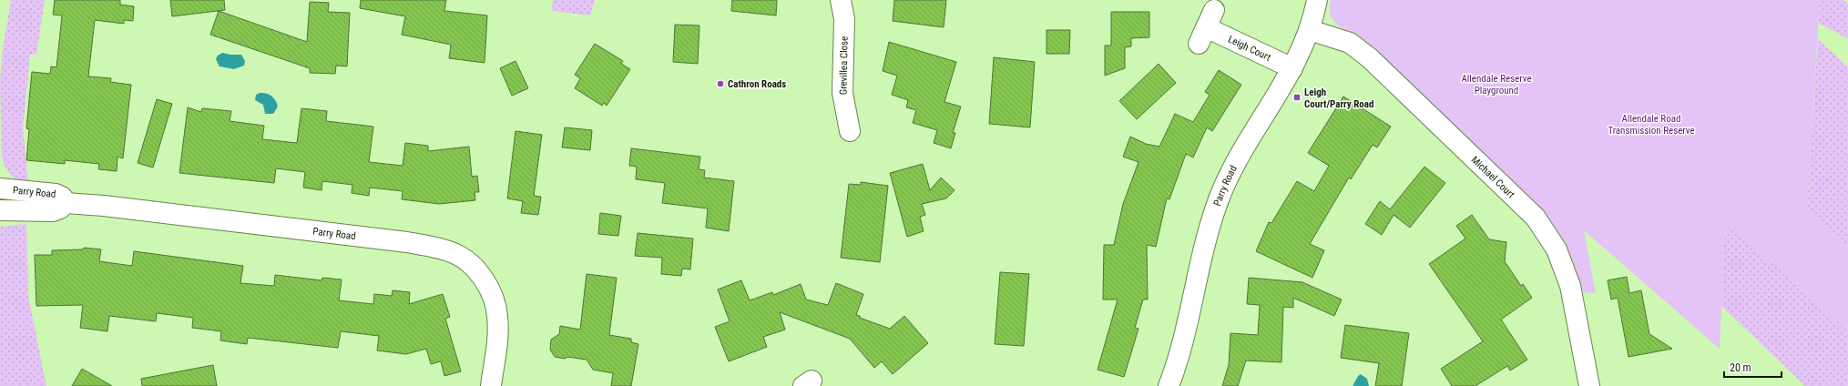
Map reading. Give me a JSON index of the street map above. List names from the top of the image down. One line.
{"streets":{"street":["Leigh Court","Grevillea Close","Michael Court","Parry Road"]},"crossings":[["Leigh Court","Parry Road"],["Michael Court","Parry Road"]],"parks":["Allendale Reserve Playground","Allendale Road Transmission Reserve"],"places":{"other":["Cathron Roads"],"transit":["Leigh Court/Parry Road"]},"scale_bar":"20 m"}
